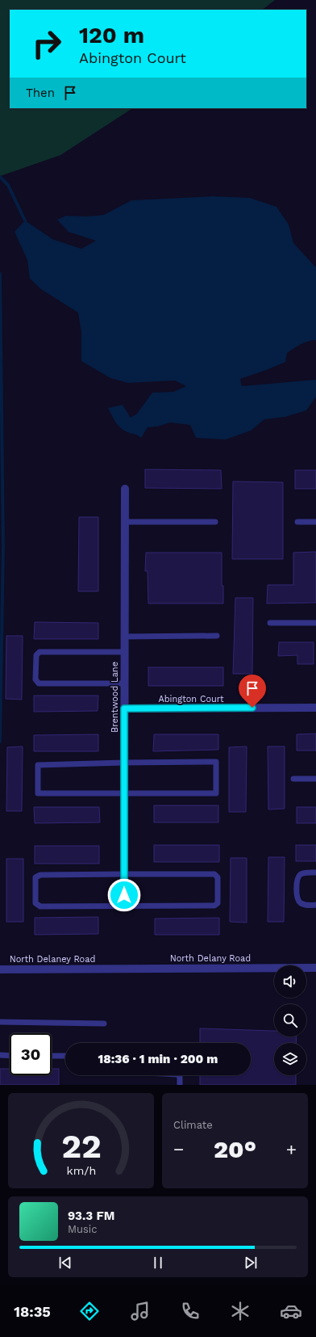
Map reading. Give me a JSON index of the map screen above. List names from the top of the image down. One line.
{"streets":{"street":["Brentwood Lane","Abington Court","North Delany Road","North Delaney Road"]},"crossings":[["Brentwood Lane","Abington Court"],["North Delany Road","North Delaney Road"]],"page":{"turn":["120 m","Abington Court"],"then":"Then","limit":"30","trip":"18:36 · 1 min · 200 m","tile":"Climate","heat":["−","20°","+"],"song":["93.3 FM","Music"],"tabs":"18:35","gauge":["22","km/h"]}}
